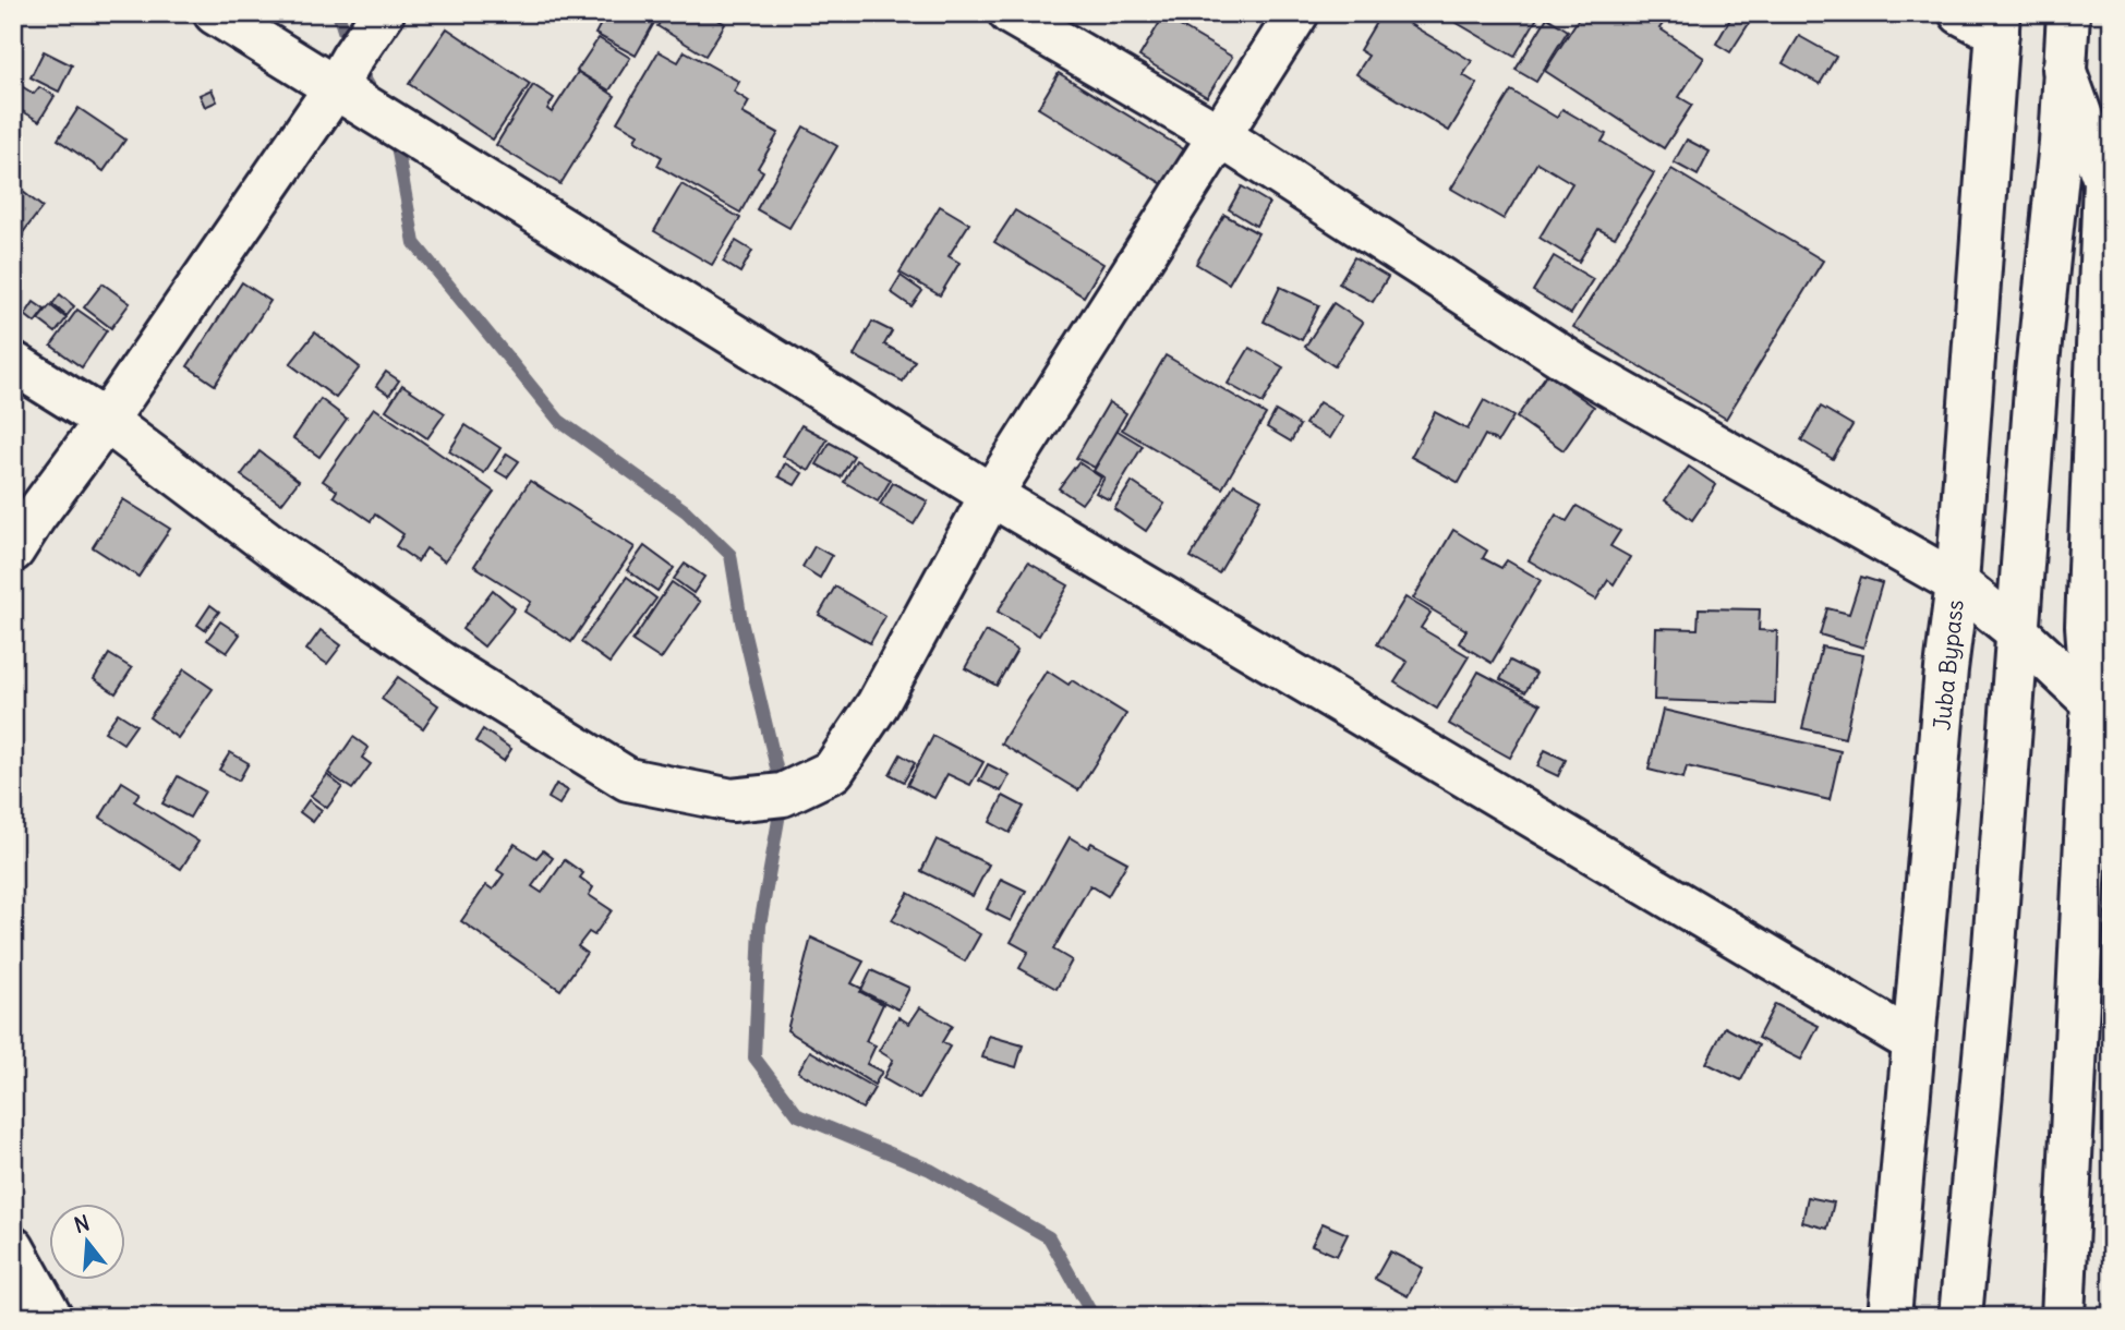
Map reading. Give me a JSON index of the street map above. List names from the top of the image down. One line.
{"streets":{"street":["Juba Bypass"]},"north":"top"}
